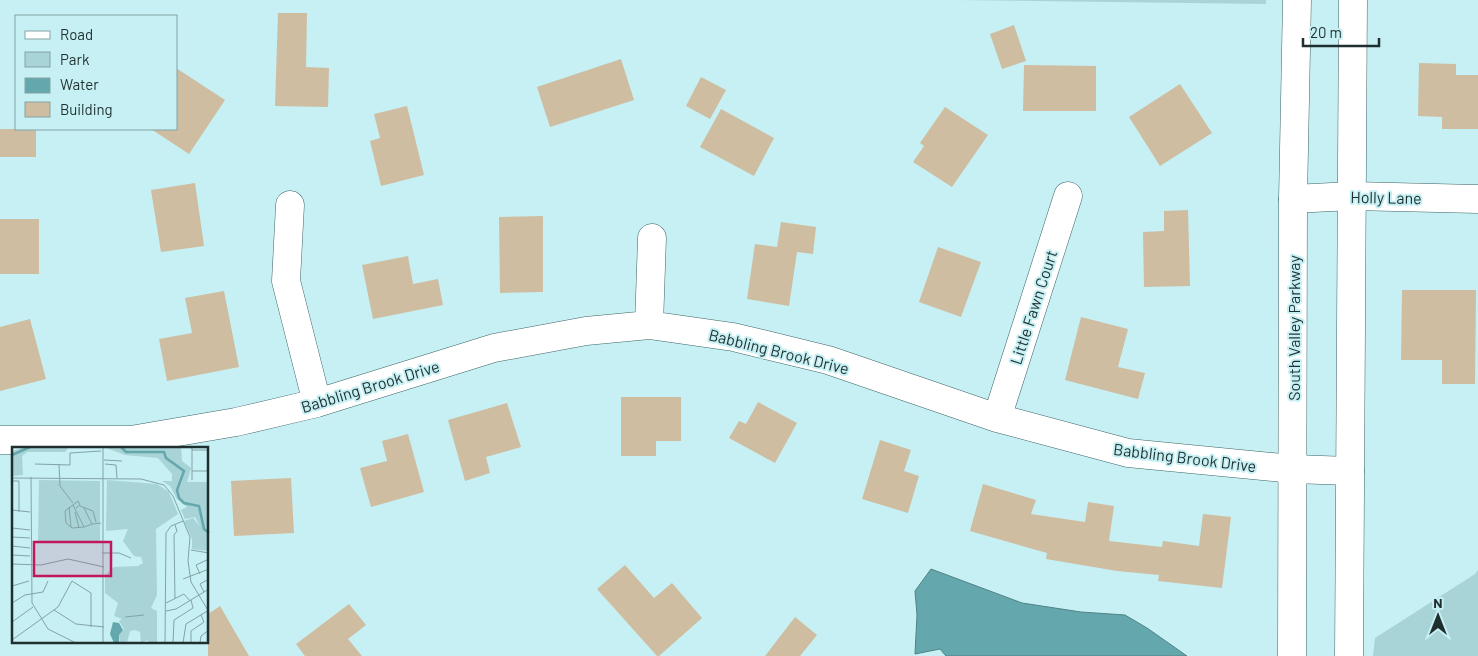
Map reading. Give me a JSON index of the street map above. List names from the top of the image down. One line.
{"streets":{"street":["Holly Lane","Little Fawn Court","South Valley Parkway","Babbling Brook Drive"]},"crossings":[["Holly Lane","South Valley Parkway"],["Little Fawn Court","Babbling Brook Drive"],["South Valley Parkway","Babbling Brook Drive"]],"legend":["Road","Park","Water","Building"],"scale_bar":"20 m","north":"top"}
